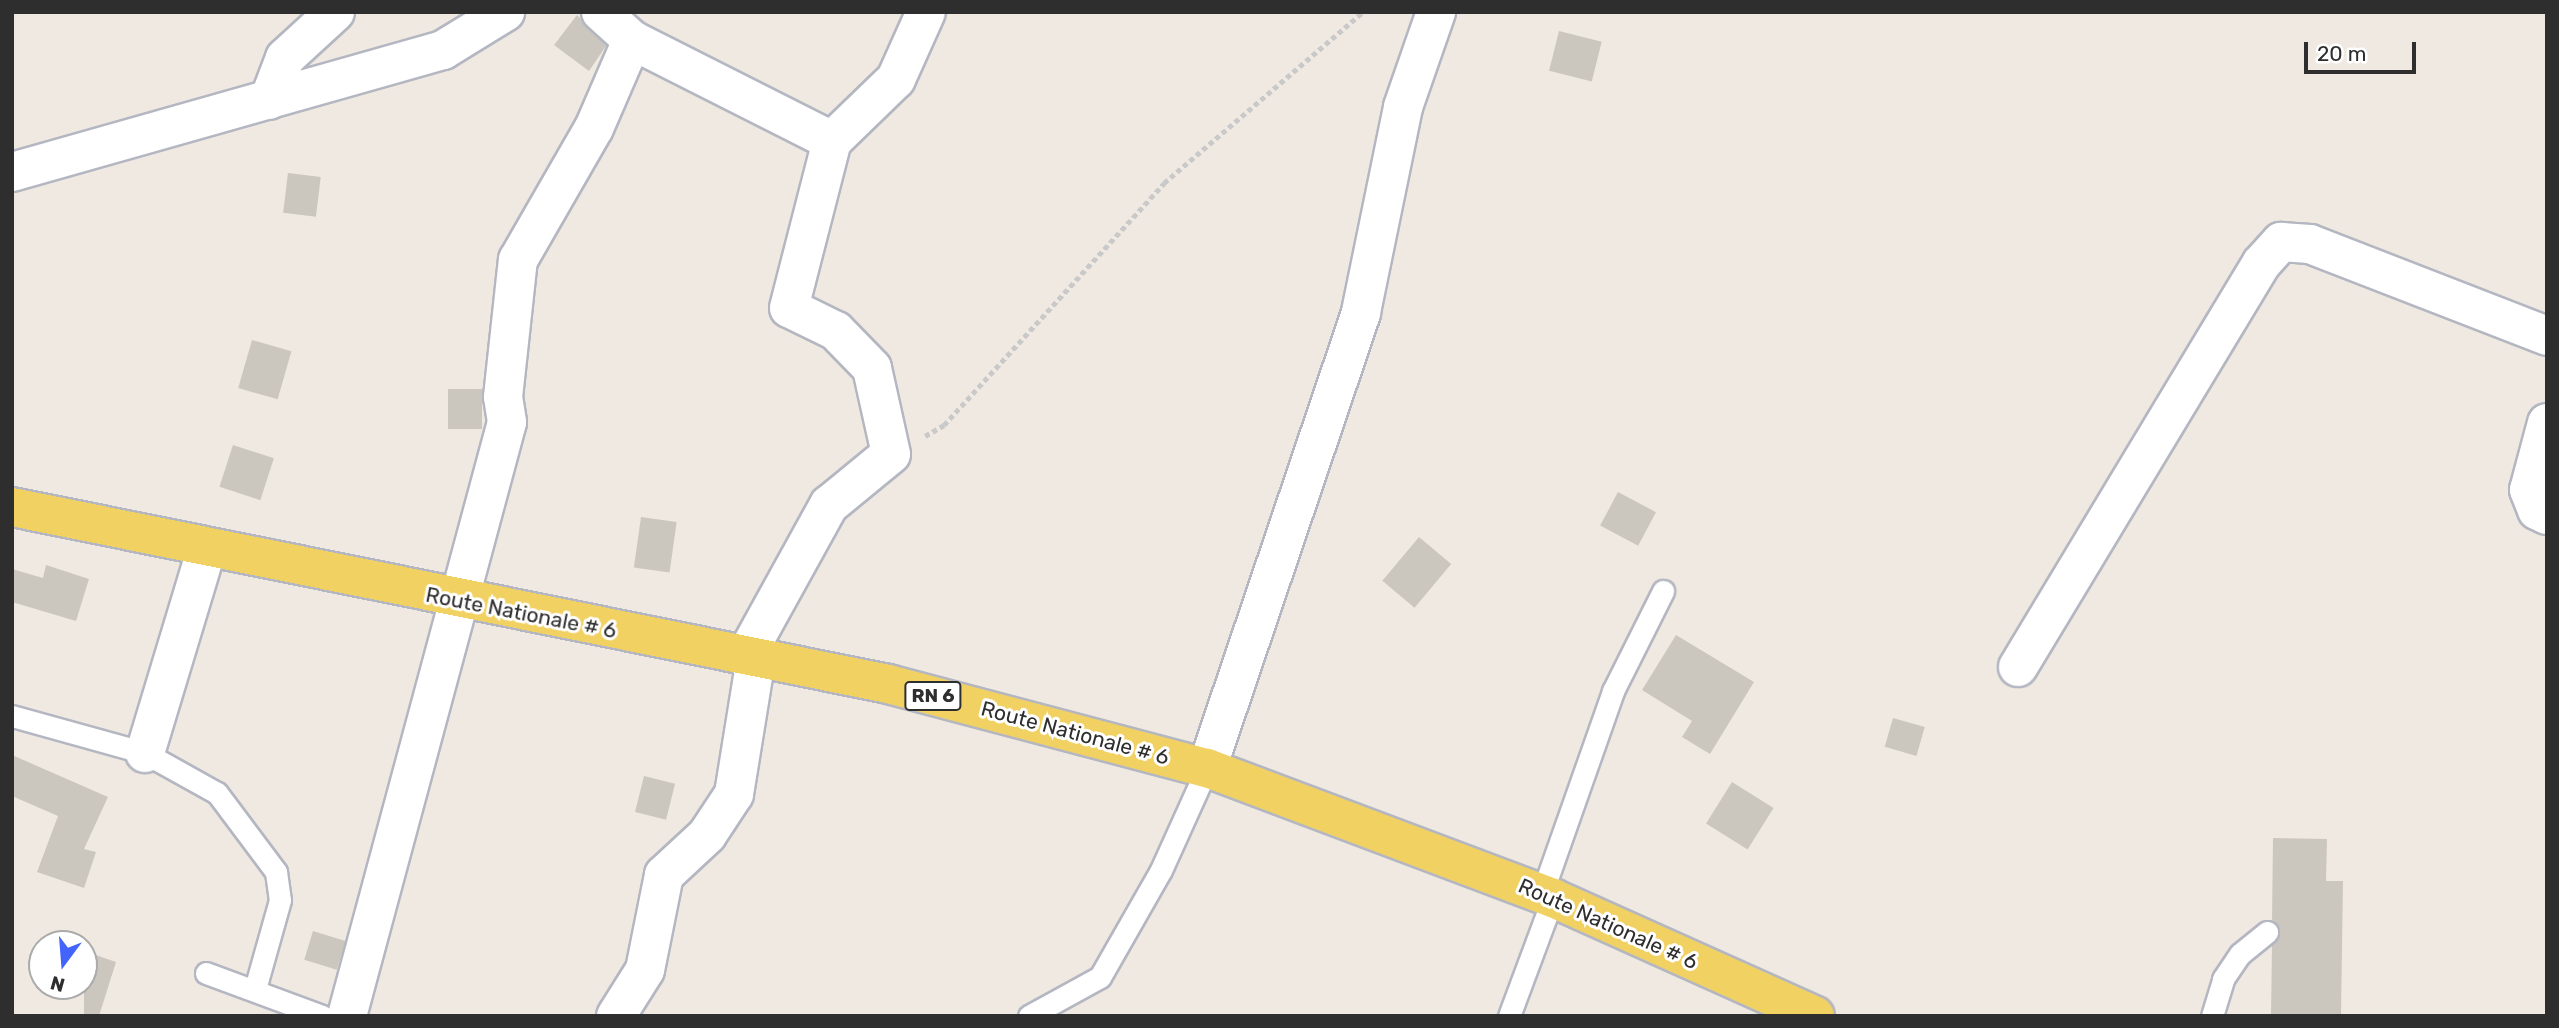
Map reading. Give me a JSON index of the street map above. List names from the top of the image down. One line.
{"streets":{"main road":["Route Nationale # 6","RN 6"]},"scale_bar":"20 m","north":"bottom"}
